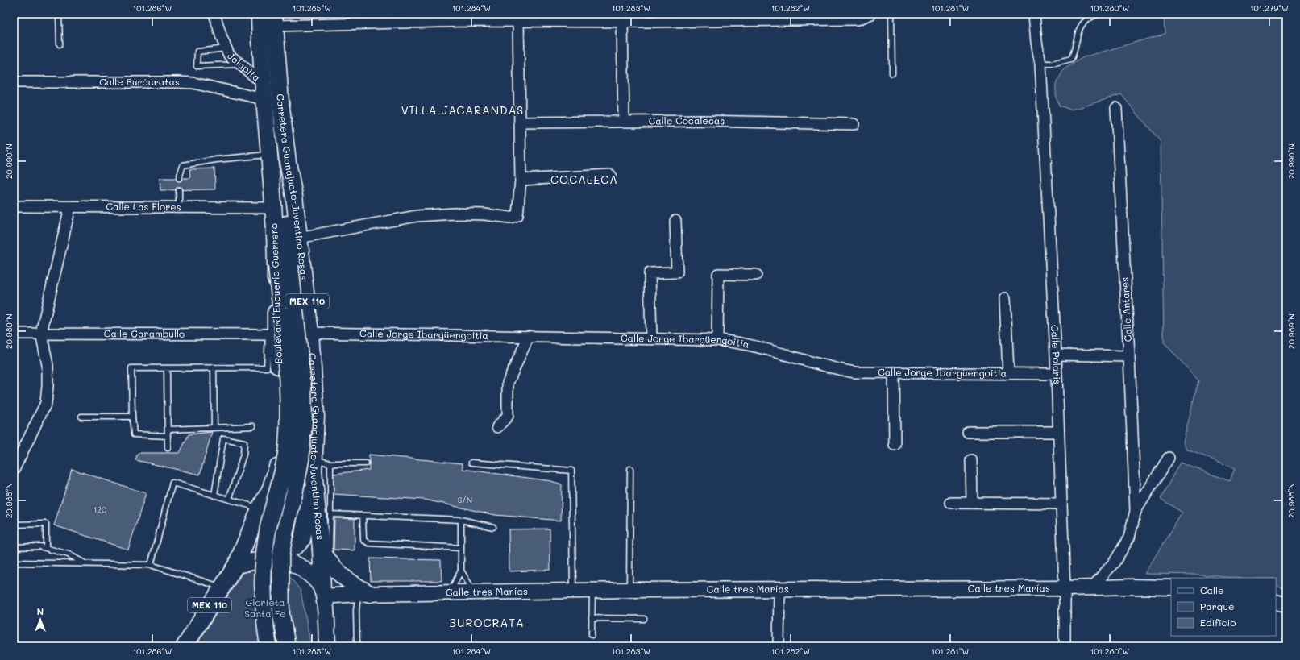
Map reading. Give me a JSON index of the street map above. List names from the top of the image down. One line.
{"streets":{"main road":["Carretera Guanajuato-Juventino Rosas","Boulevard Euquerio Guerrero","MEX 110","Calle tres Marías"],"street":["Jalapita","Calle Burócratas","Calle Cocalecas","Calle Las Flores","Calle Antares","Calle Garambullo","Calle Jorge Ibargüengoitia","Calle Polaris"]},"crossings":[["Jalapita","Boulevard Euquerio Guerrero"],["Calle Burócratas","Boulevard Euquerio Guerrero"],["Carretera Guanajuato-Juventino Rosas","MEX 110"],["Carretera Guanajuato-Juventino Rosas","Calle Jorge Ibargüengoitia"],["Carretera Guanajuato-Juventino Rosas","Calle tres Marías"],["Calle Las Flores","Boulevard Euquerio Guerrero"],["Boulevard Euquerio Guerrero","MEX 110"],["Boulevard Euquerio Guerrero","Calle Garambullo"],["MEX 110","Calle tres Marías"],["Calle Antares","Calle tres Marías"],["Calle Jorge Ibargüengoitia","Calle Polaris"],["Calle Polaris","Calle tres Marías"]],"districts":["VILLA JACARANDAS","COCALECA","BUROCRATA"],"parks":["Glorieta Santa Fe"],"house_numbers":["S/N","120"],"legend":["Calle","Parque","Edificio"],"north":"top","coordinates":["101.286°W","101.285°W","101.284°W","101.283°W","101.282°W","101.281°W","101.280°W","101.279°W","20.990°N","20.989°N","20.988°N"]}
